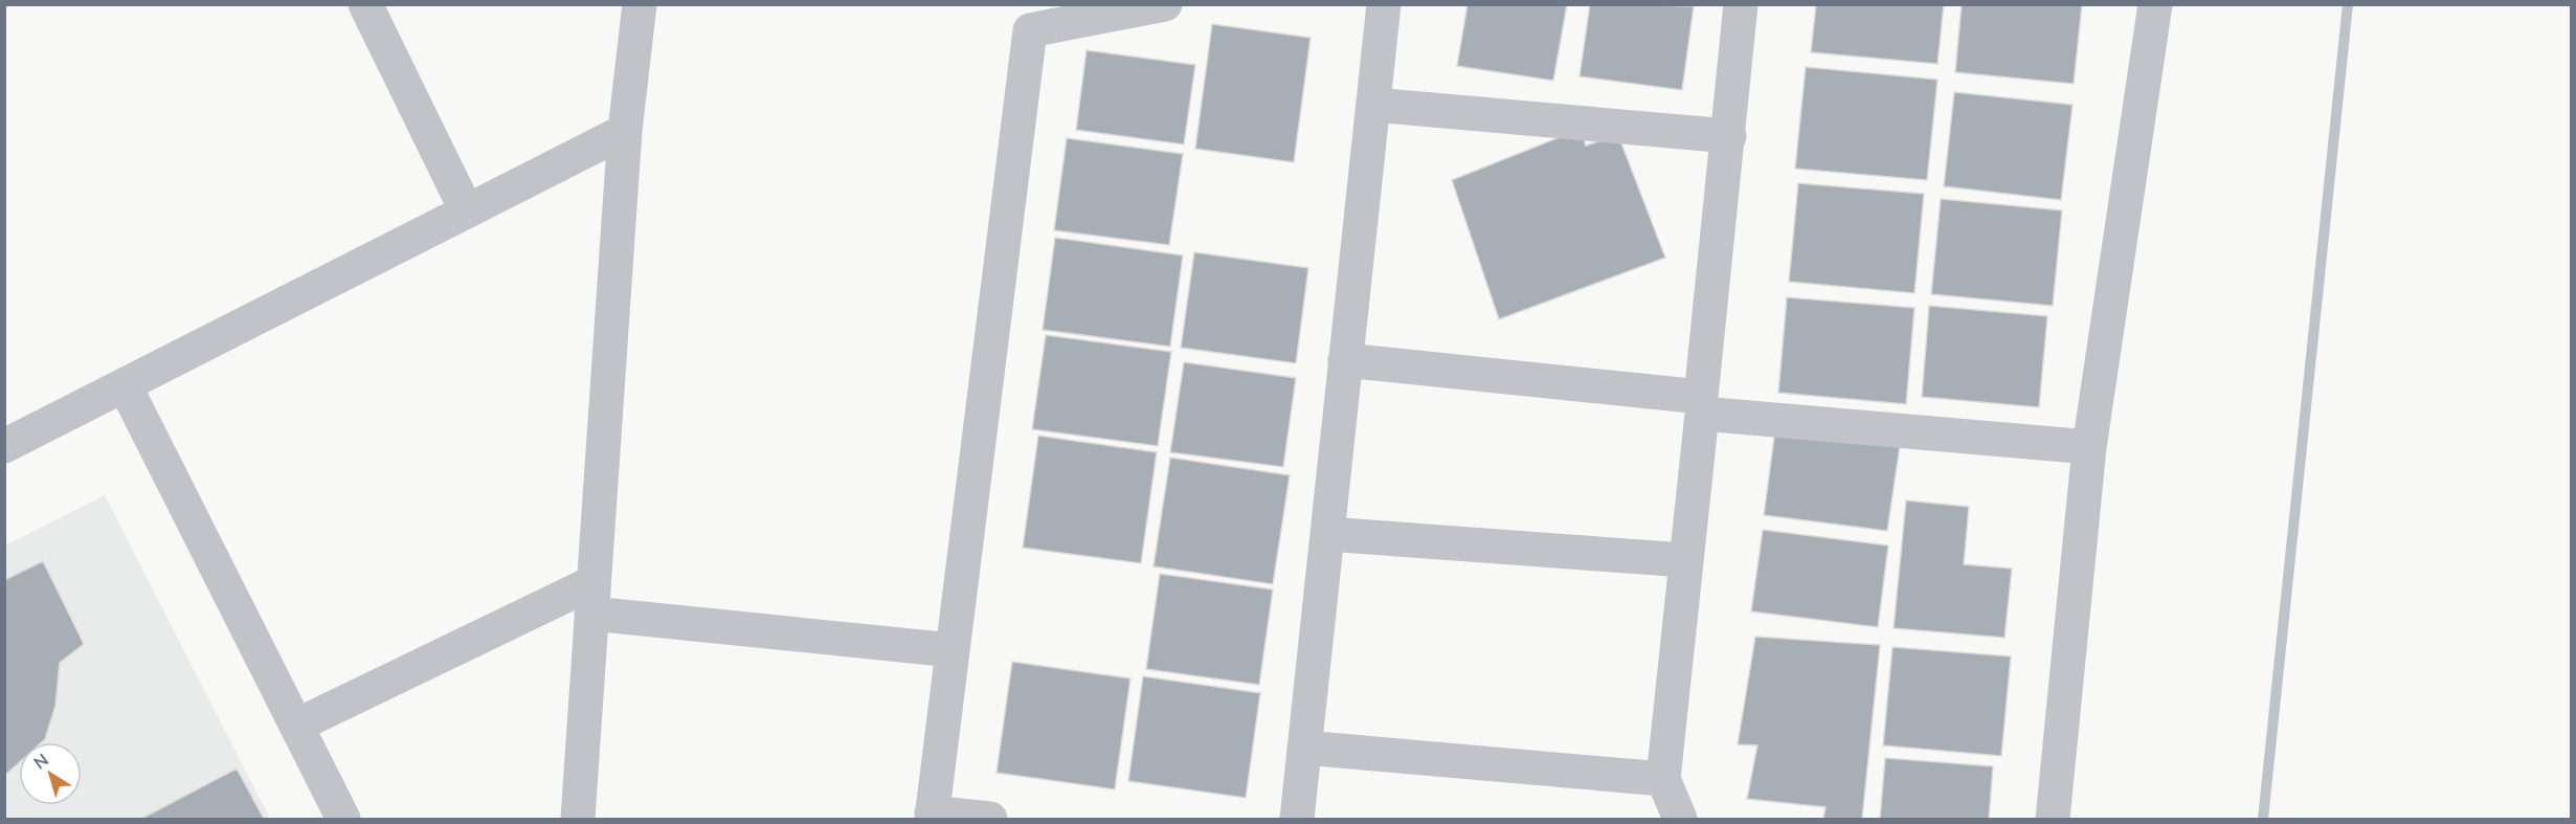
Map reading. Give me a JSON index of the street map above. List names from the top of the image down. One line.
{"north":"top left"}
